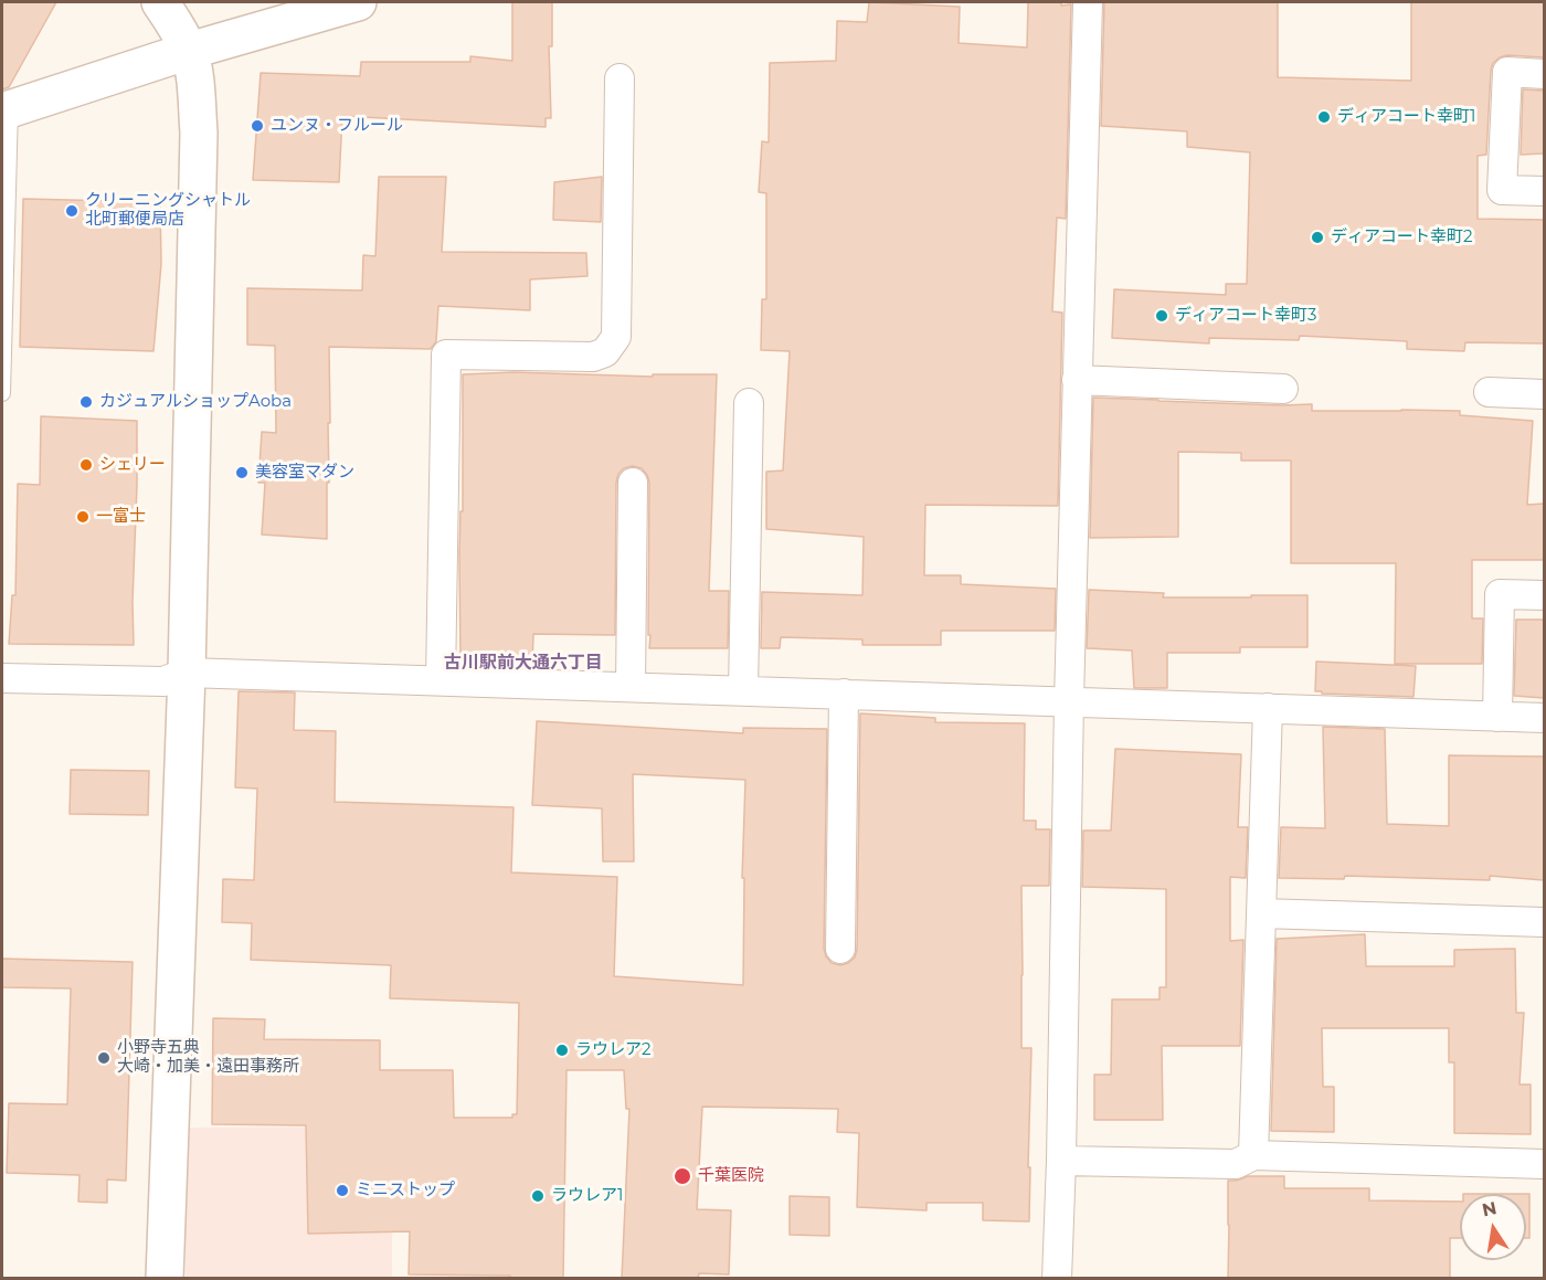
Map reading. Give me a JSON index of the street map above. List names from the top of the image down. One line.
{"districts":["古川駅前大通六丁目"],"places":["ディアコート幸町1","ユンヌ・フルール","クリーニングシャトル 北町郵便局店","ディアコート幸町2","ディアコート幸町3","カジュアルショップAoba","シェリー","美容室マダン","一富士","ラウレア2","小野寺五典 大崎・加美・遠田事務所","千葉医院","ミニストップ","ラウレア1"],"north":"top"}
